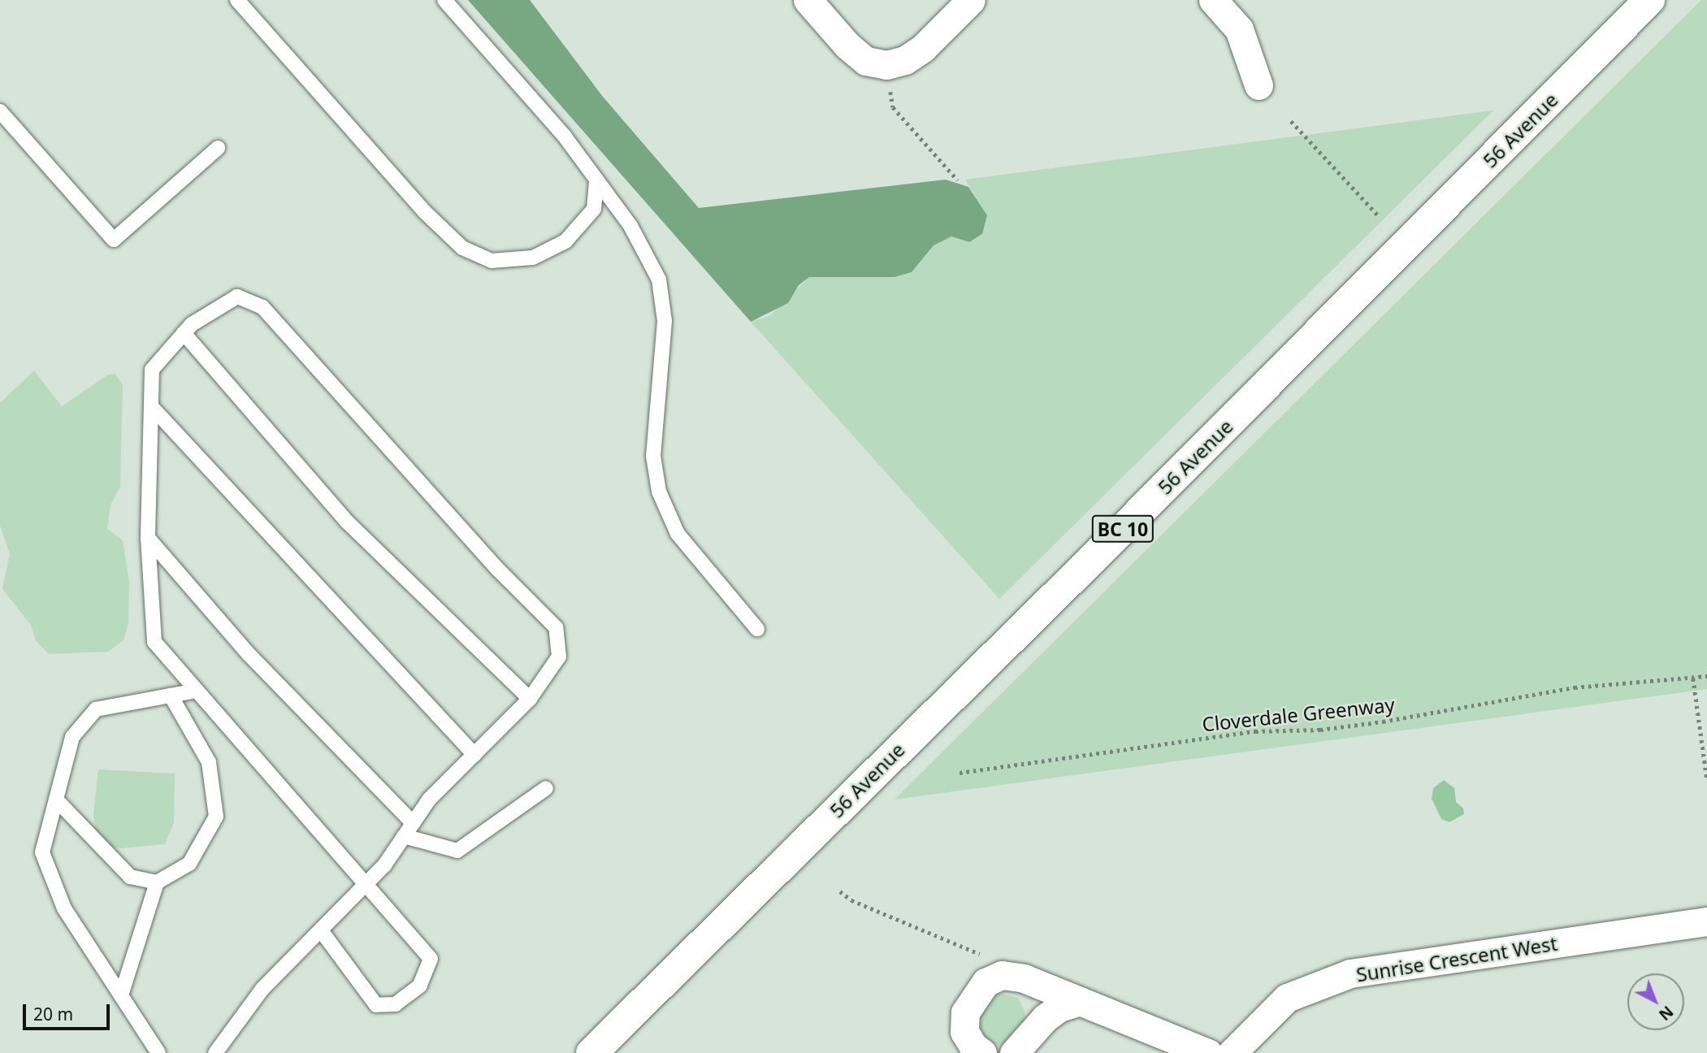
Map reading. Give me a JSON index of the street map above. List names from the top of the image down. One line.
{"streets":{"highway":["56 Avenue","BC 10"],"street":["Sunrise Crescent West"],"path":["Cloverdale Greenway"]},"scale_bar":"20 m","north":"bottom right"}
